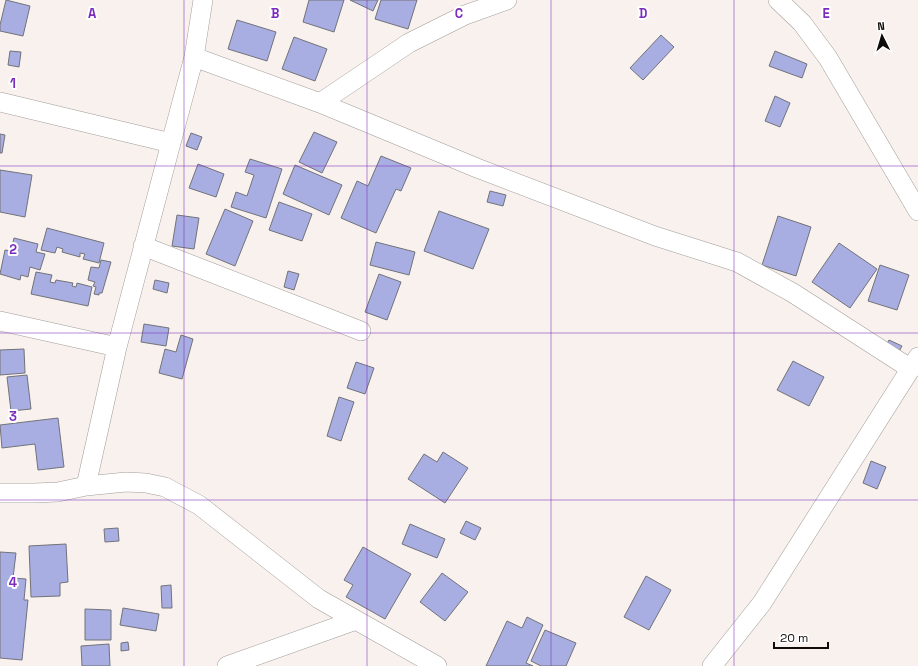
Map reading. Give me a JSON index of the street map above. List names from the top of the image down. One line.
{"scale_bar":"20 m","north":"top","grid":{"columns":["A","B","C","D","E"],"rows":["1","2","3","4"]}}
